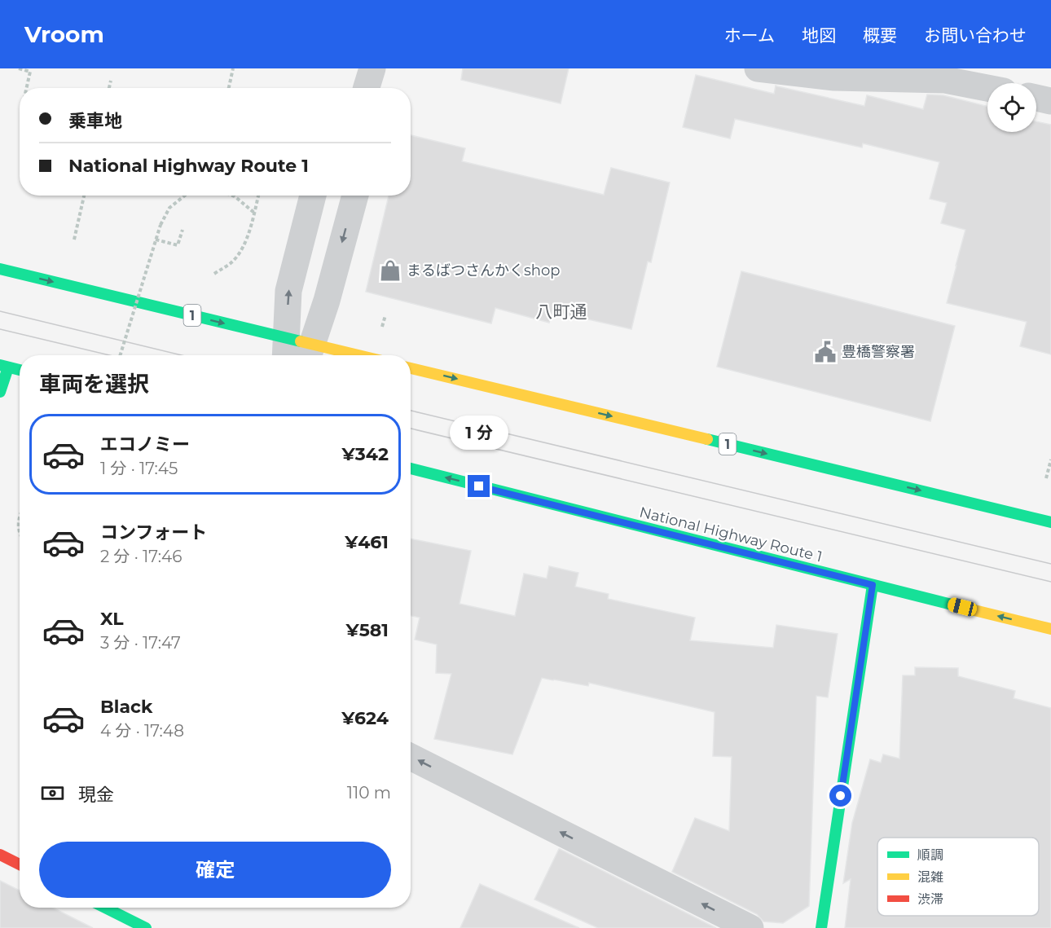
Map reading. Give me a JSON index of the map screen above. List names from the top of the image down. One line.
{"streets":{"main road":["1","National Highway Route 1"]},"one_way":["National Highway Route 1"],"districts":["八町通"],"places":{"shop":["まるばつさんかくshop"],"public building":["豊橋警察署"]},"legend":["順調","混雑","渋滞"],"page":{"header":"Vroom","nav":["ホーム","地図","概要","お問い合わせ"],"banner":["乗車地","National Highway Route 1"],"heading":"車両を選択","list":[{"name":"エコノミー","note":"1 分 · 17:45","value":"¥342"},{"name":"コンフォート","note":"2 分 · 17:46","value":"¥461"},{"name":"XL","note":"3 分 · 17:47","value":"¥581"},{"name":"Black","note":"4 分 · 17:48","value":"¥624"}],"bubble":"1 分","pay":["現金","110 m"],"buttons":"確定"}}
